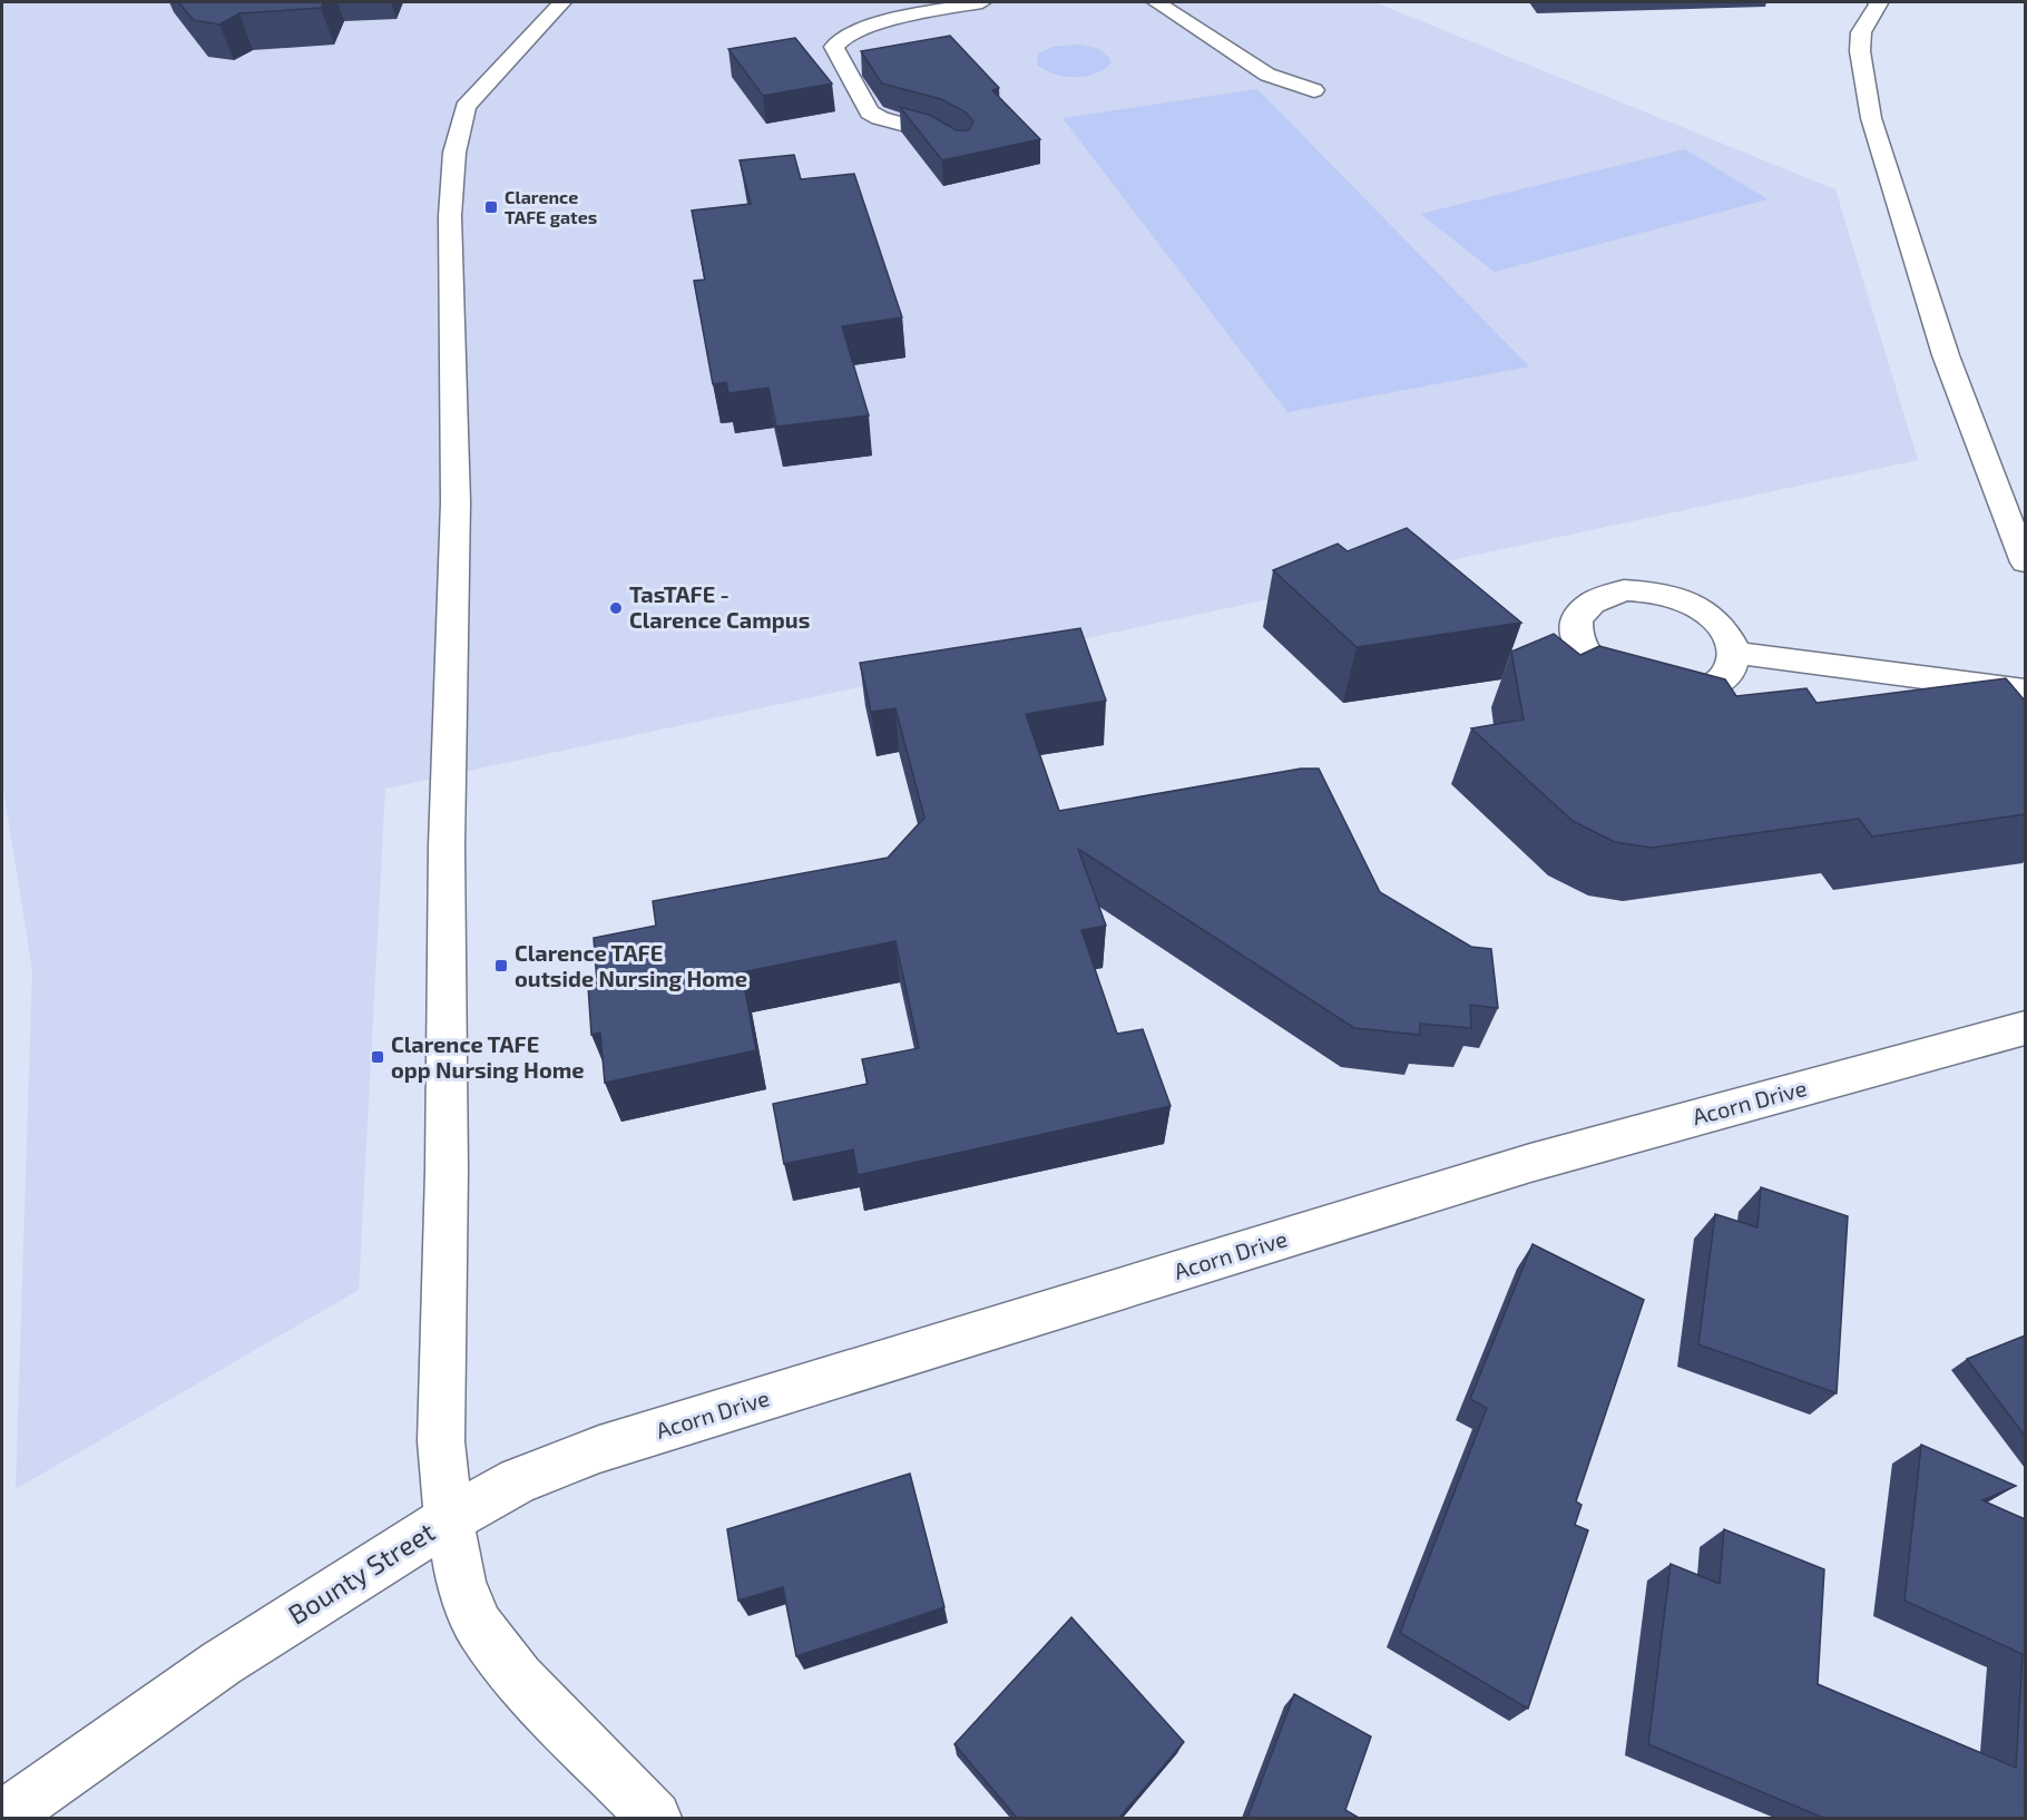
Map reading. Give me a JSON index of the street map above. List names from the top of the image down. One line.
{"streets":{"street":["Acorn Drive","Bounty Street"]},"crossings":[["Acorn Drive","Bounty Street"]],"places":{"transit":["Clarence TAFE gates","Clarence TAFE outside Nursing Home","Clarence TAFE opp Nursing Home"],"other":["TasTAFE - Clarence Campus"]}}
